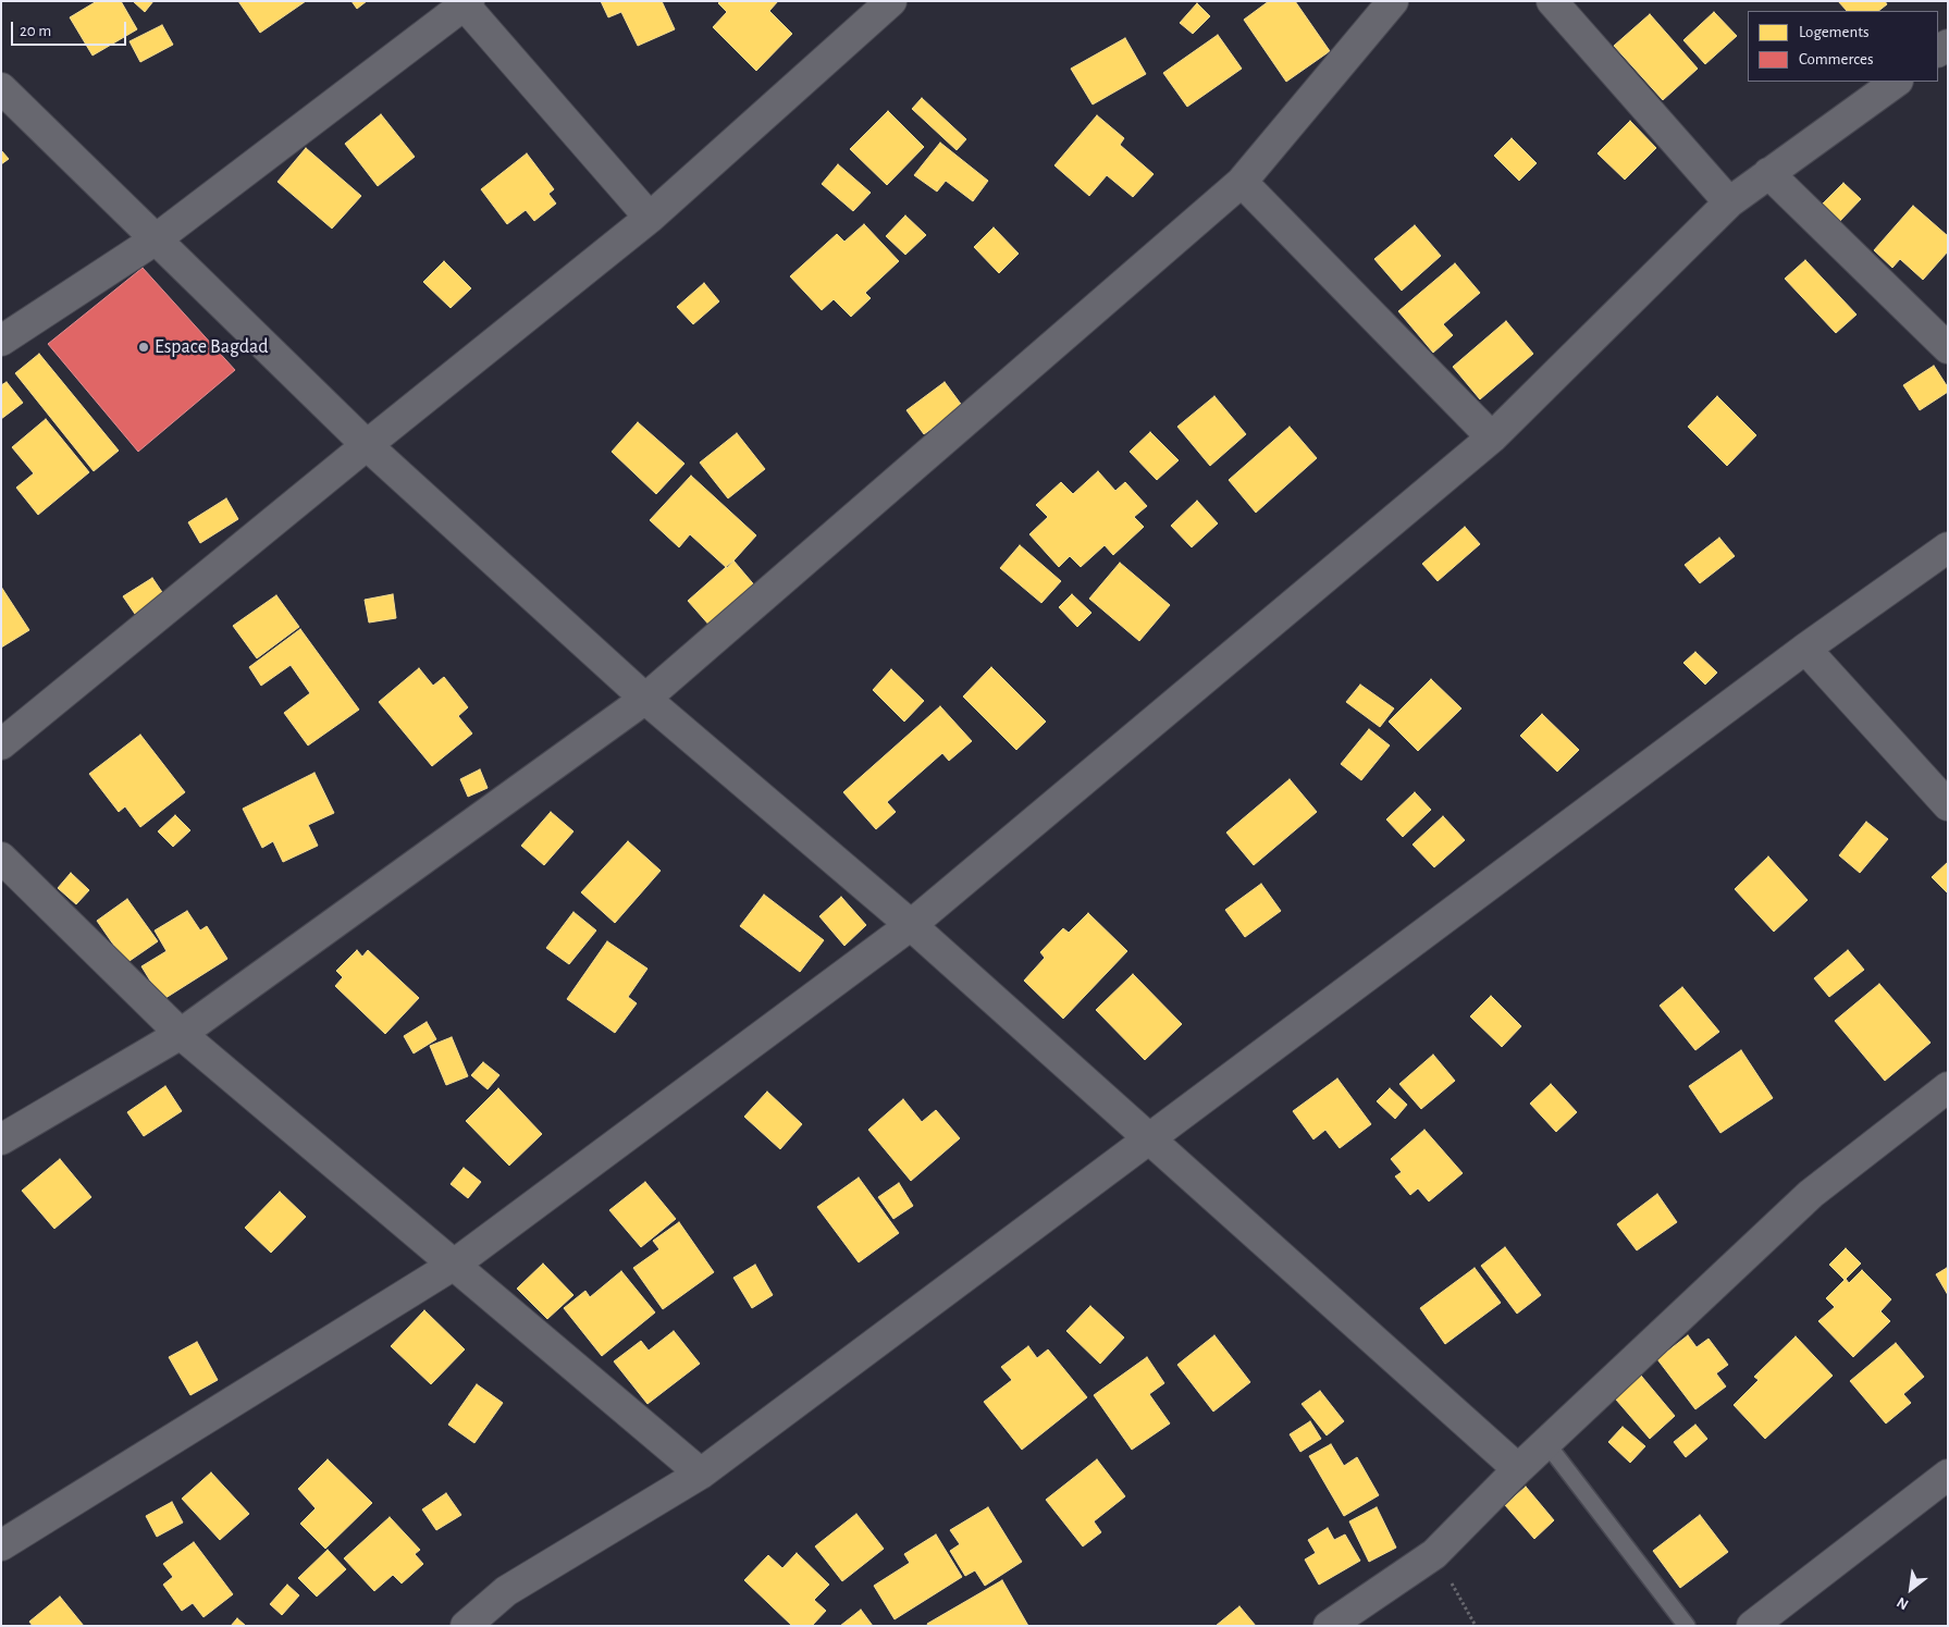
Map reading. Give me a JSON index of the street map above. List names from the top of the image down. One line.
{"places":["Espace Bagdad"],"legend":["Logements","Commerces"],"scale_bar":"20 m","north":"bottom left"}
